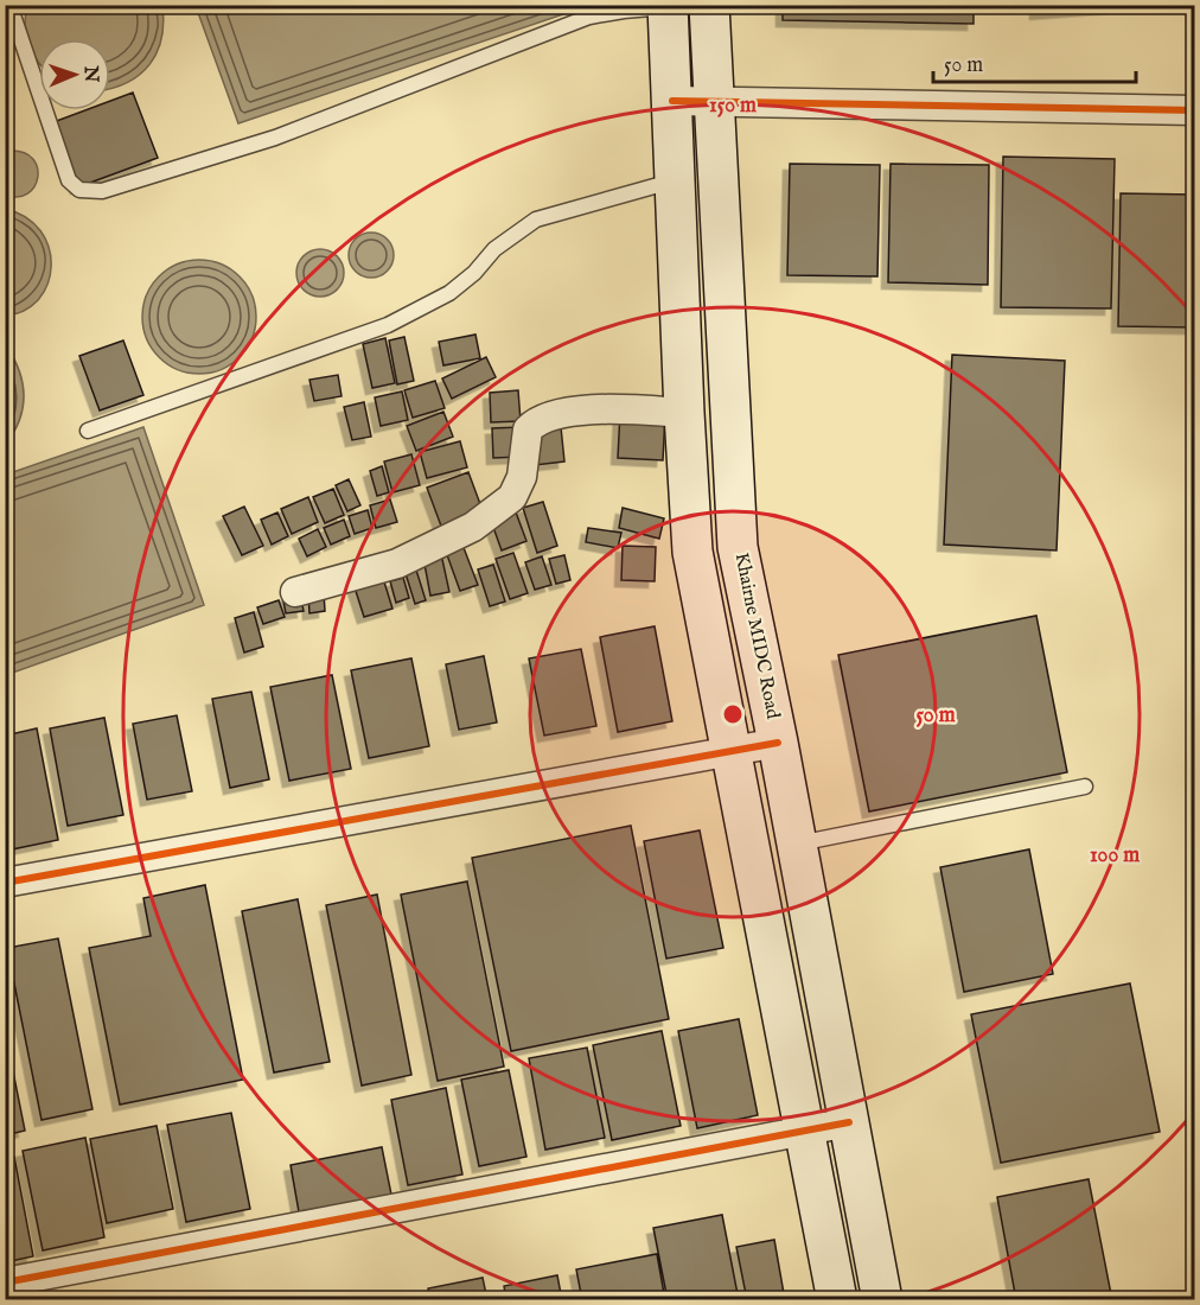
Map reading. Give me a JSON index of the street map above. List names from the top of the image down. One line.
{"streets":{"main road":["Khairne MIDC Road"]},"scale_bar":"50 m","north":"right","rings":["150 m","50 m","100 m"]}
